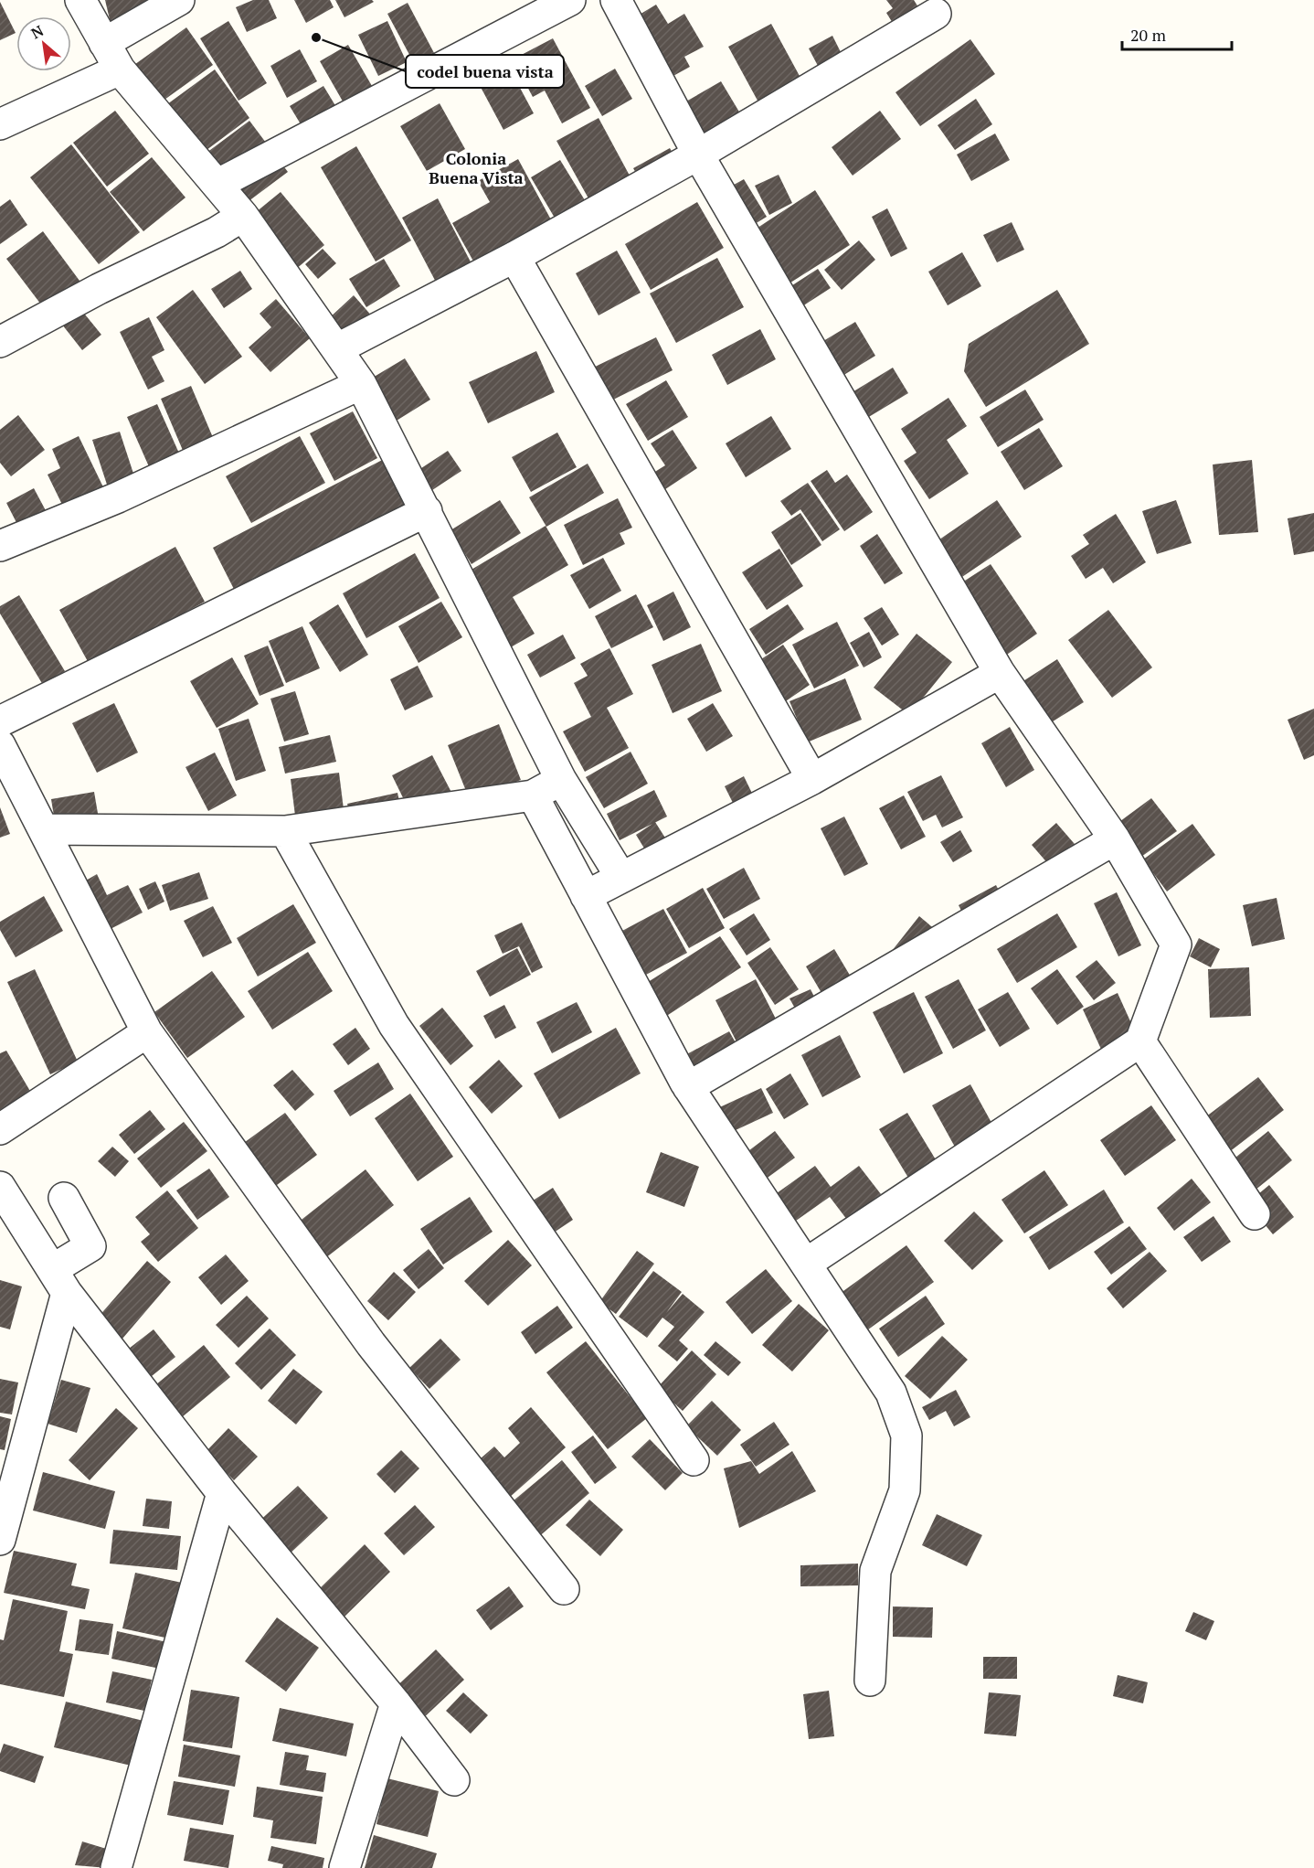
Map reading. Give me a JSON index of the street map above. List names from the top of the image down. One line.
{"districts":["Colonia Buena Vista"],"places":["codel buena vista"],"scale_bar":"20 m","north":"top left"}
